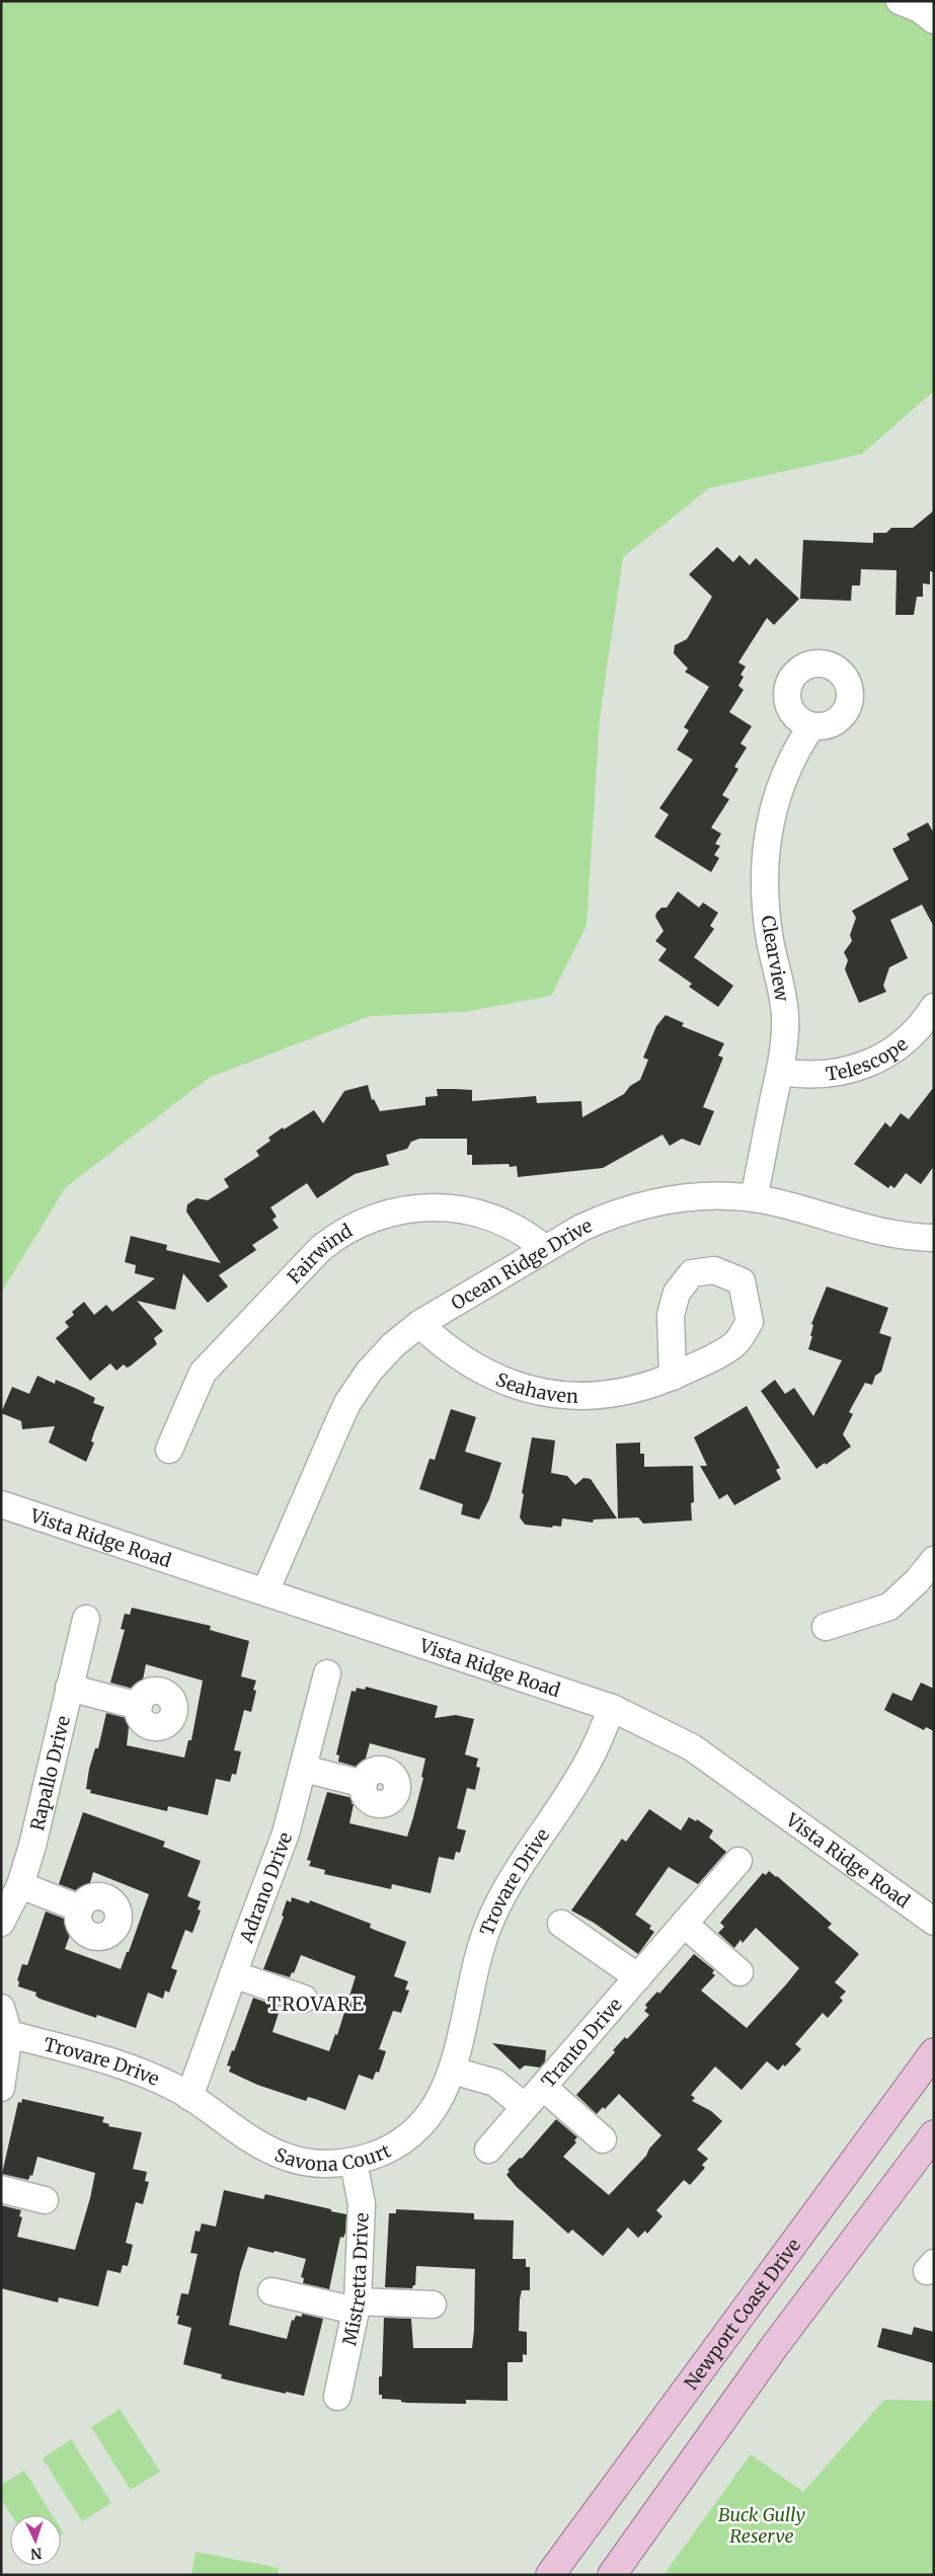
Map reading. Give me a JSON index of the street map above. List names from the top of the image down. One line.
{"streets":{"main road":["Newport Coast Drive"],"street":["Clearview","Telescope","Fairwind","Ocean Ridge Drive","Seahaven","Vista Ridge Road","Rapallo Drive","Trovare Drive","Adrano Drive","Tranto Drive","Savona Court","Mistretta Drive"]},"crossings":[["Clearview","Telescope"],["Clearview","Ocean Ridge Drive"],["Fairwind","Ocean Ridge Drive"],["Ocean Ridge Drive","Seahaven"],["Ocean Ridge Drive","Vista Ridge Road"],["Vista Ridge Road","Trovare Drive"],["Trovare Drive","Adrano Drive"],["Trovare Drive","Savona Court"],["Adrano Drive","Savona Court"],["Savona Court","Mistretta Drive"]],"districts":["TROVARE"],"parks":["Buck Gully Reserve"],"north":"bottom"}
